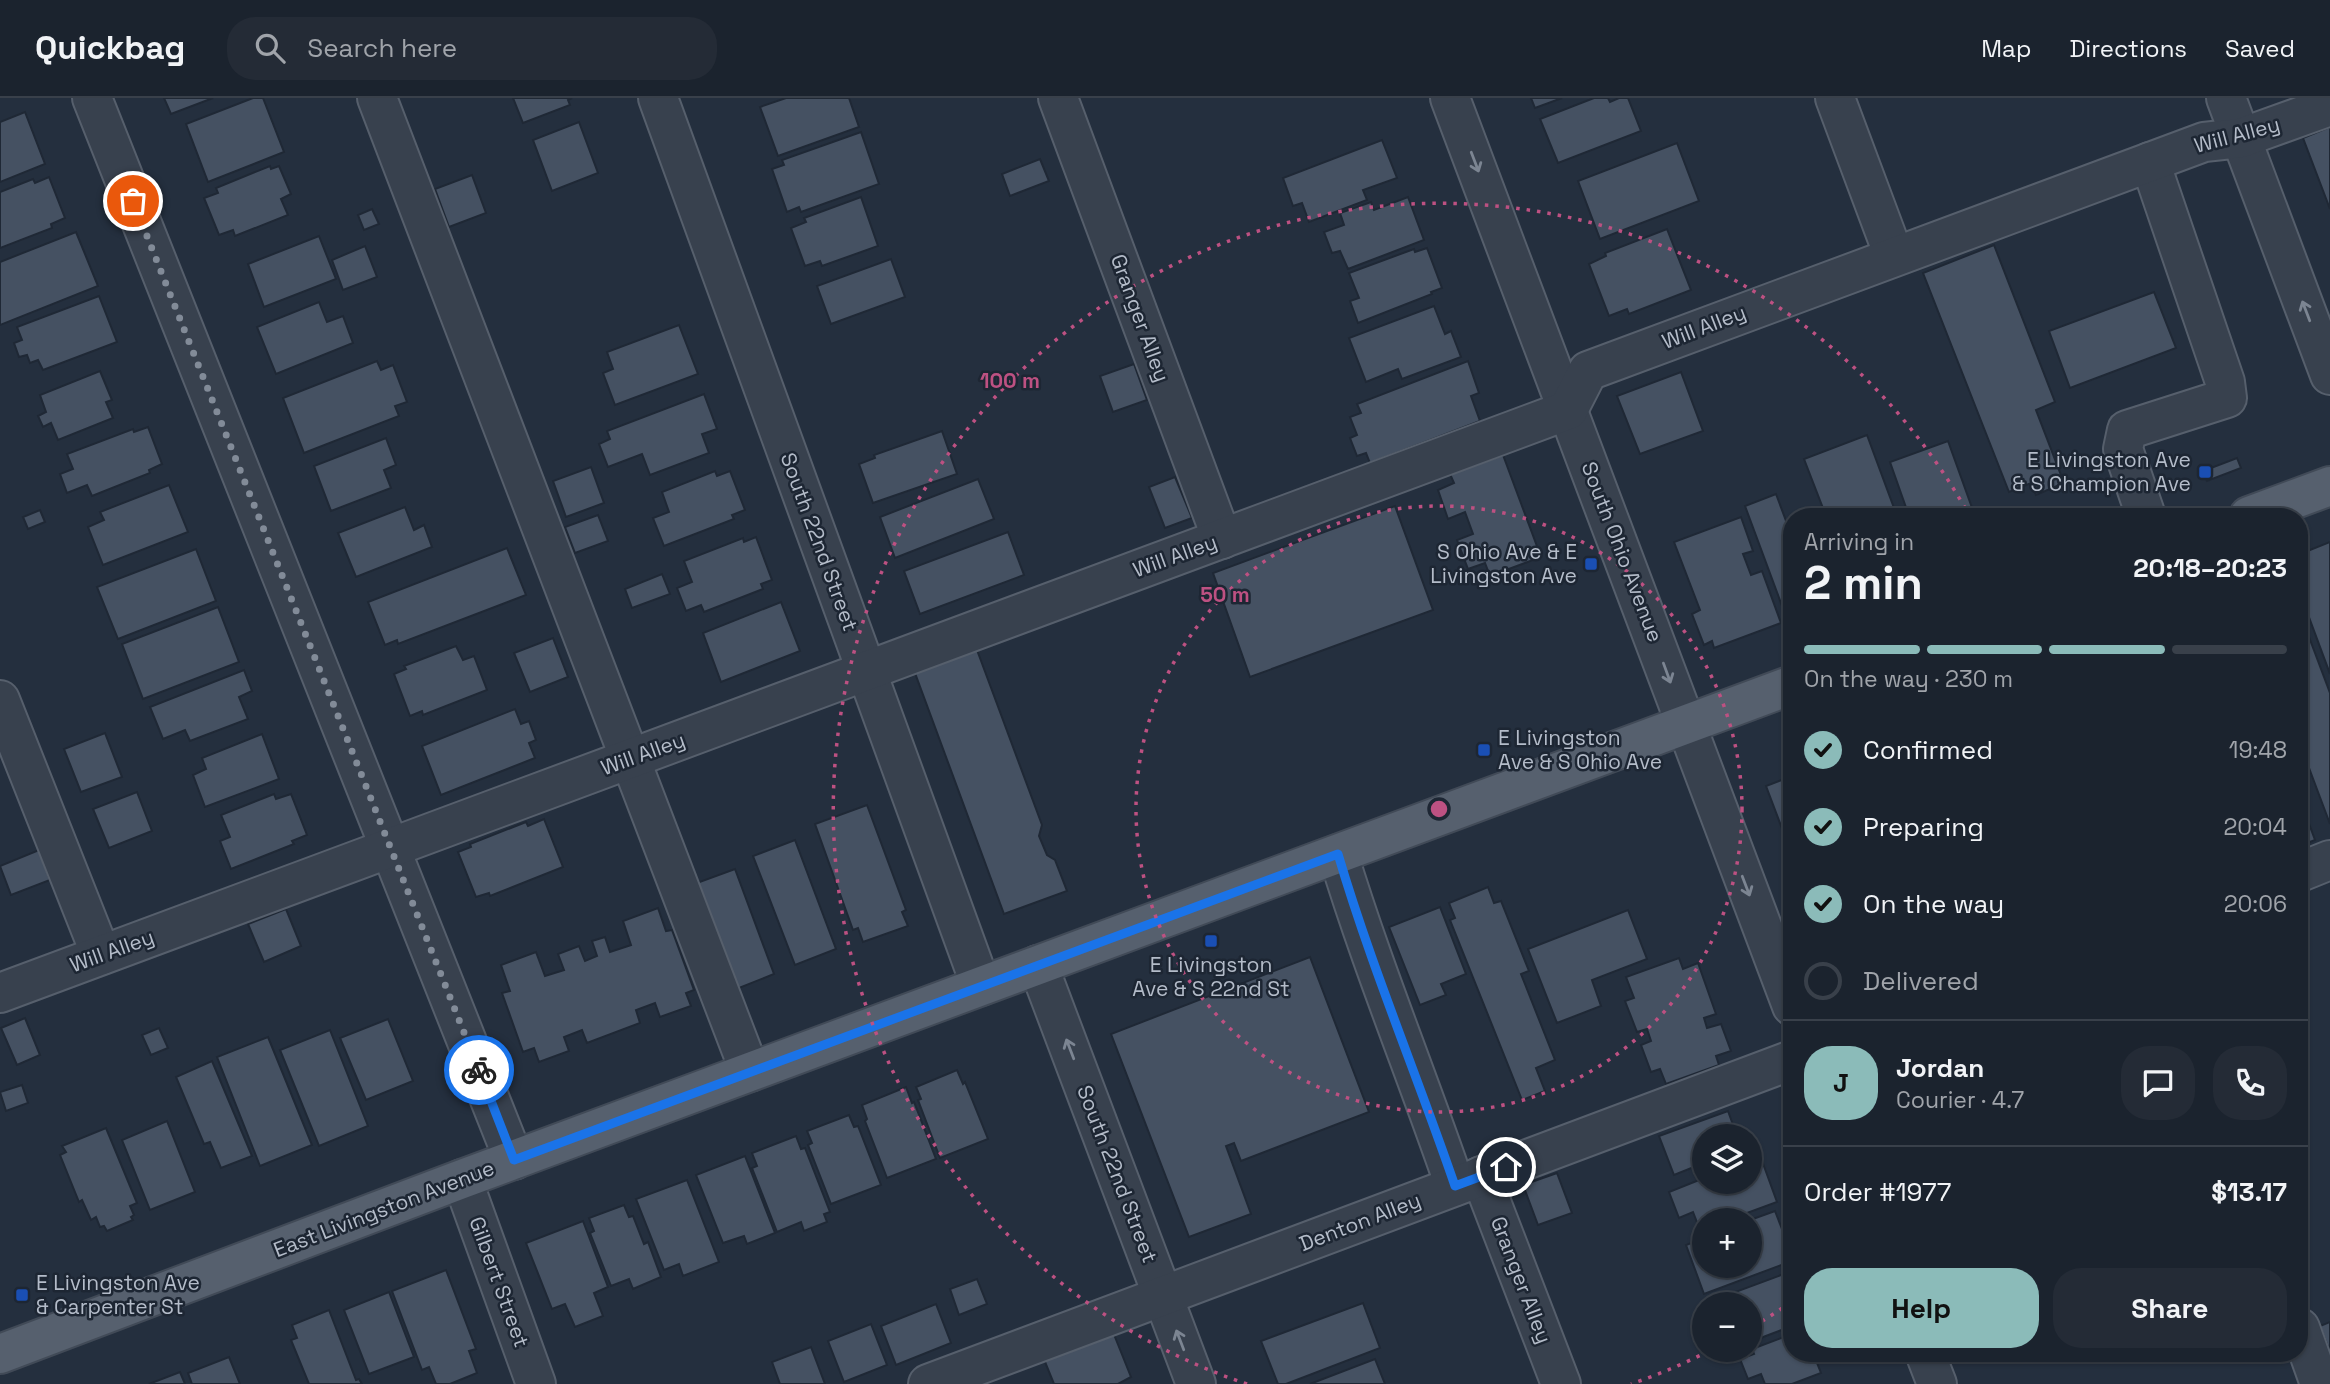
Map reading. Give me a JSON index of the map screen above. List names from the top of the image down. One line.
{"streets":{"main road":["East Livingston Avenue"],"street":["Will Alley","Granger Alley","South 22nd Street","South Ohio Avenue","Denton Alley","Gilbert Street"]},"crossings":[["Will Alley","Granger Alley"],["Will Alley","South 22nd Street"],["Will Alley","South Ohio Avenue"],["Granger Alley","East Livingston Avenue"],["Granger Alley","Denton Alley"],["South 22nd Street","East Livingston Avenue"],["South 22nd Street","Denton Alley"],["South Ohio Avenue","East Livingston Avenue"],["East Livingston Avenue","Gilbert Street"]],"one_way":["South Ohio Avenue"],"places":{"transit":["E Livingston Ave & S Champion Ave","S Ohio Ave & E Livingston Ave","E Livingston Ave & S Ohio Ave","E Livingston Ave & S 22nd St","E Livingston Ave & Carpenter St"]},"page":{"header":"Quickbag","search":"Search here","nav":["Map","Directions","Saved"],"heading":["2 min","Arriving in","20:18–20:23"],"panel":["Jordan","Courier · 4.7","Order #1977","$13.17"],"bar":"On the way · 230 m","list":[["Confirmed","19:48"],["Preparing","20:04"],["On the way","20:06"],"Delivered"],"round":"J","map_buttons":["+","−"],"buttons":["Help","Share"]},"rings":["100 m","50 m"]}
